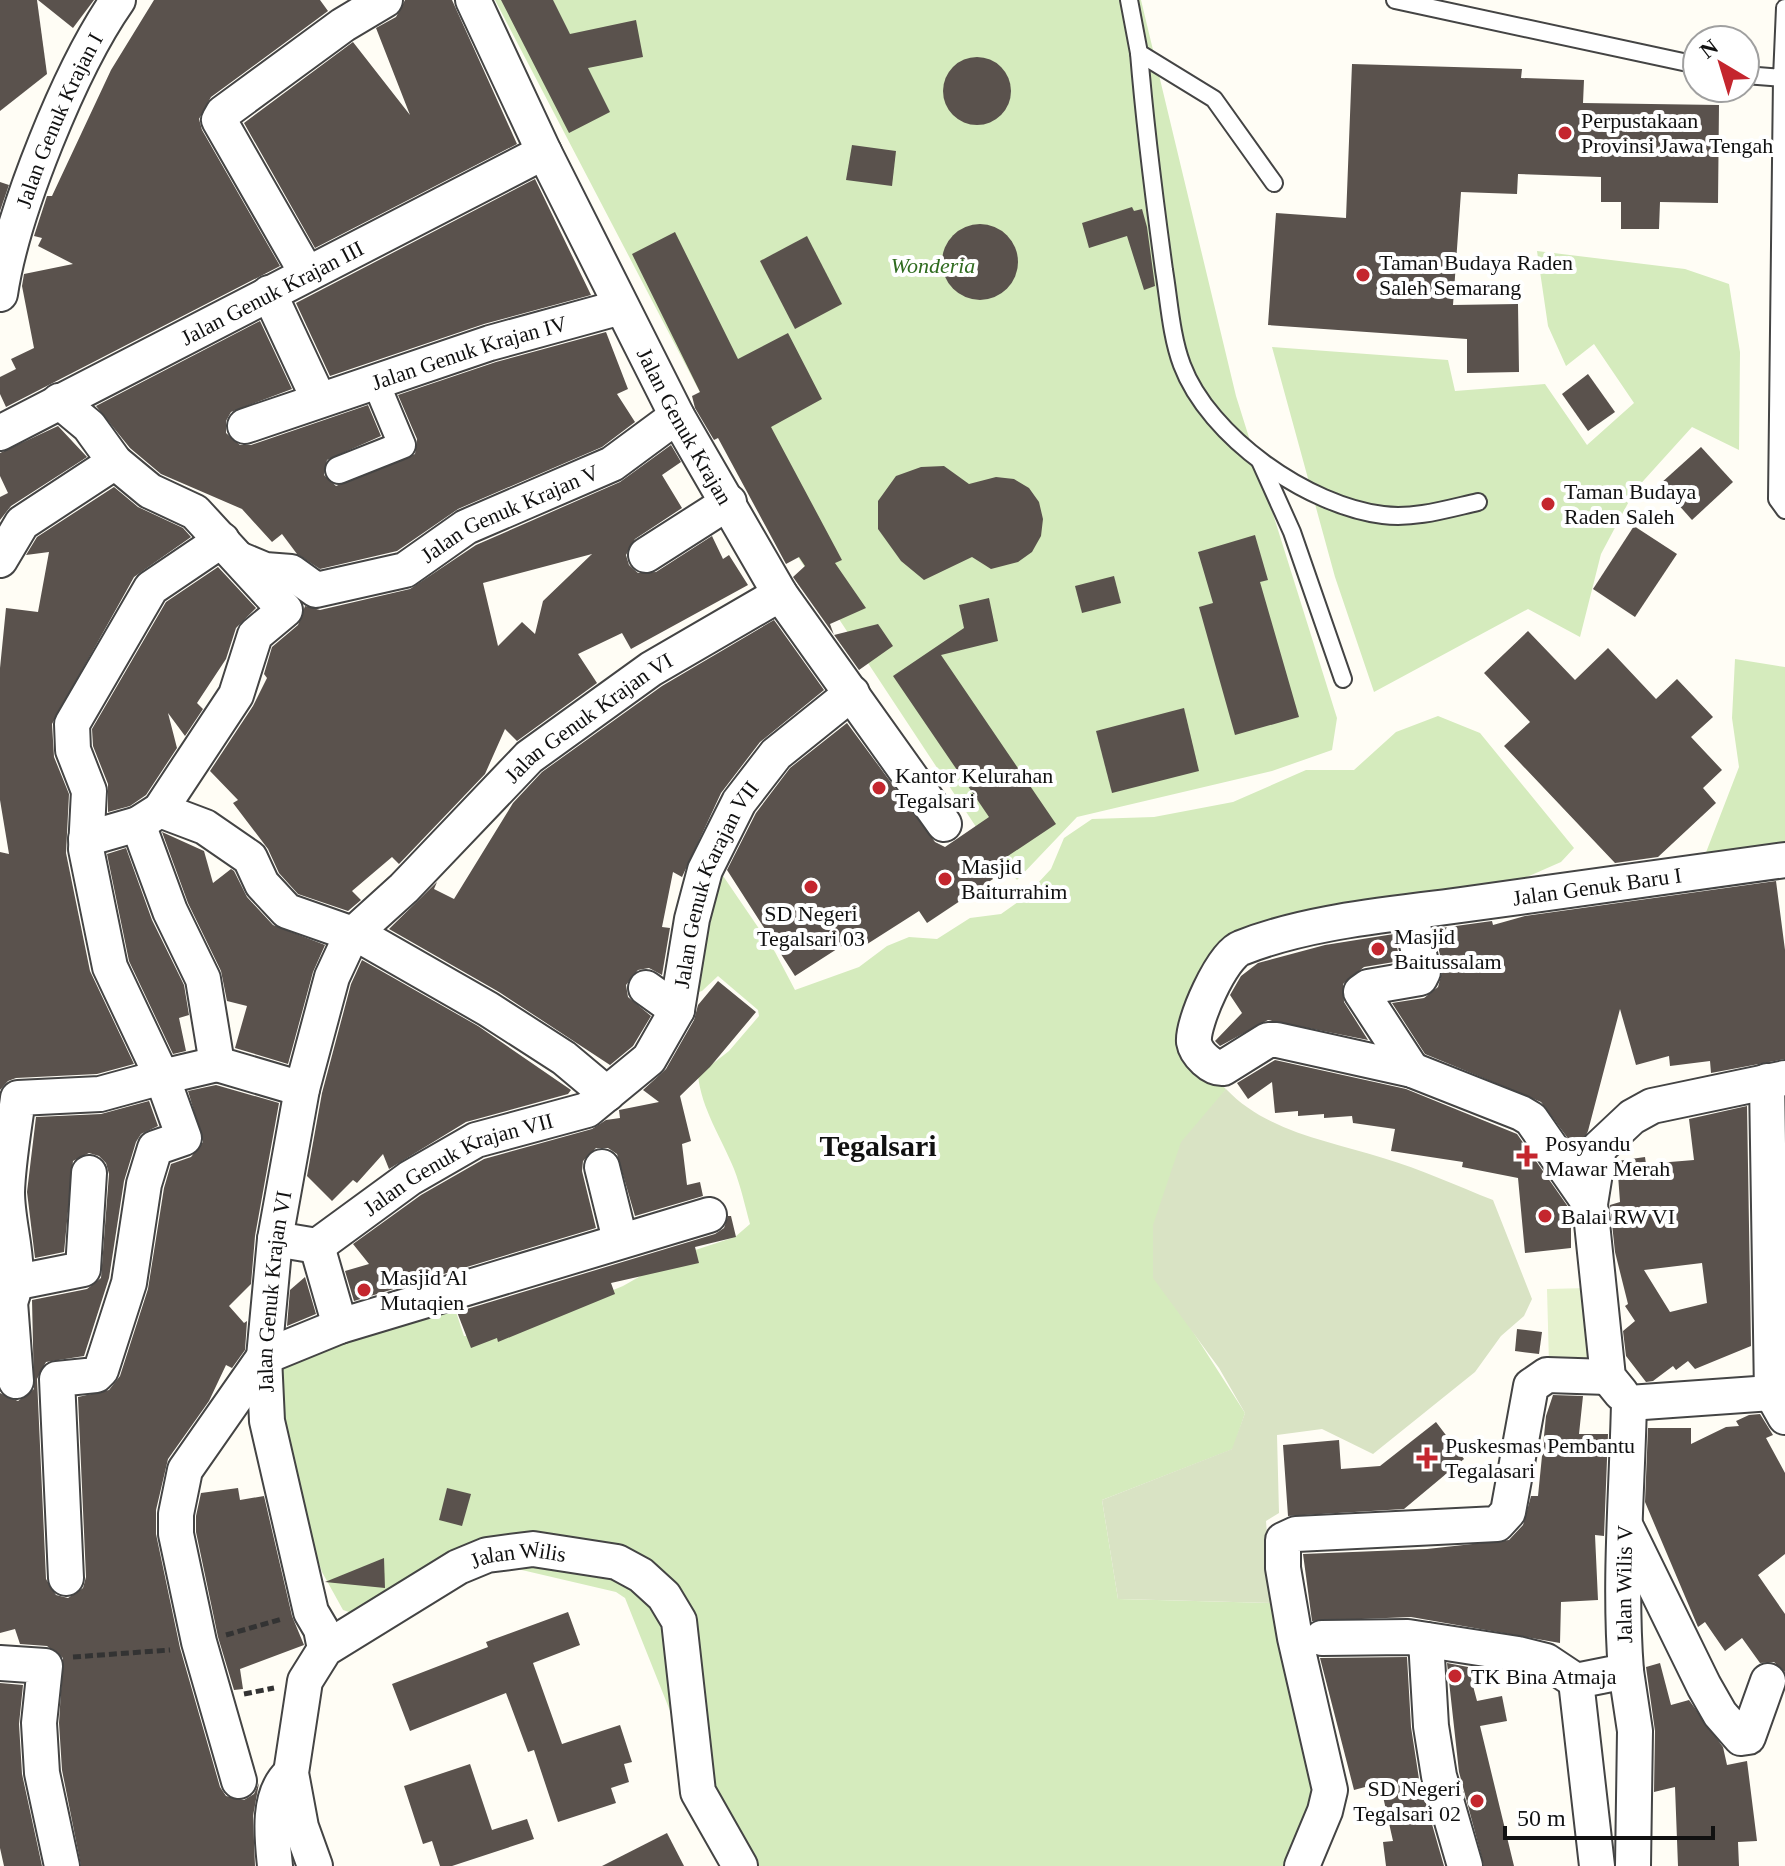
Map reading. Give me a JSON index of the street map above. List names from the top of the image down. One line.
{"streets":{"street":["Jalan Genuk Krajan I","Jalan Genuk Krajan III","Jalan Genuk Krajan IV","Jalan Genuk Krajan","Jalan Genuk Krajan V","Jalan Genuk Krajan VI","Jalan Genuk Karajan VII","Jalan Genuk Baru I","Jalan Genuk Krajan VII","Jalan Wilis","Jalan Wilis V"]},"crossings":[["Jalan Genuk Krajan III","Jalan Genuk Krajan"],["Jalan Genuk Krajan IV","Jalan Genuk Krajan"],["Jalan Genuk Krajan","Jalan Genuk Krajan V"],["Jalan Genuk Krajan","Jalan Genuk Krajan VI"],["Jalan Genuk Krajan","Jalan Genuk Karajan VII"],["Jalan Genuk Krajan VI","Jalan Wilis"],["Jalan Genuk Karajan VII","Jalan Genuk Krajan VII"]],"districts":["Tegalsari"],"parks":["Wonderia"],"places":{"other":["Perpustakaan Provinsi Jawa Tengah","Taman Budaya Raden Saleh Semarang","Taman Budaya Raden Saleh","Kantor Kelurahan Tegalsari","Masjid Baiturrahim","SD Negeri Tegalsari 03","Masjid Baitussalam","Balai RW VI","Masjid Al Mutaqien","TK Bina Atmaja","SD Negeri Tegalsari 02"],"health":["Posyandu Mawar Merah","Puskesmas Pembantu Tegalasari"]},"scale_bar":"50 m","north":"top left"}
